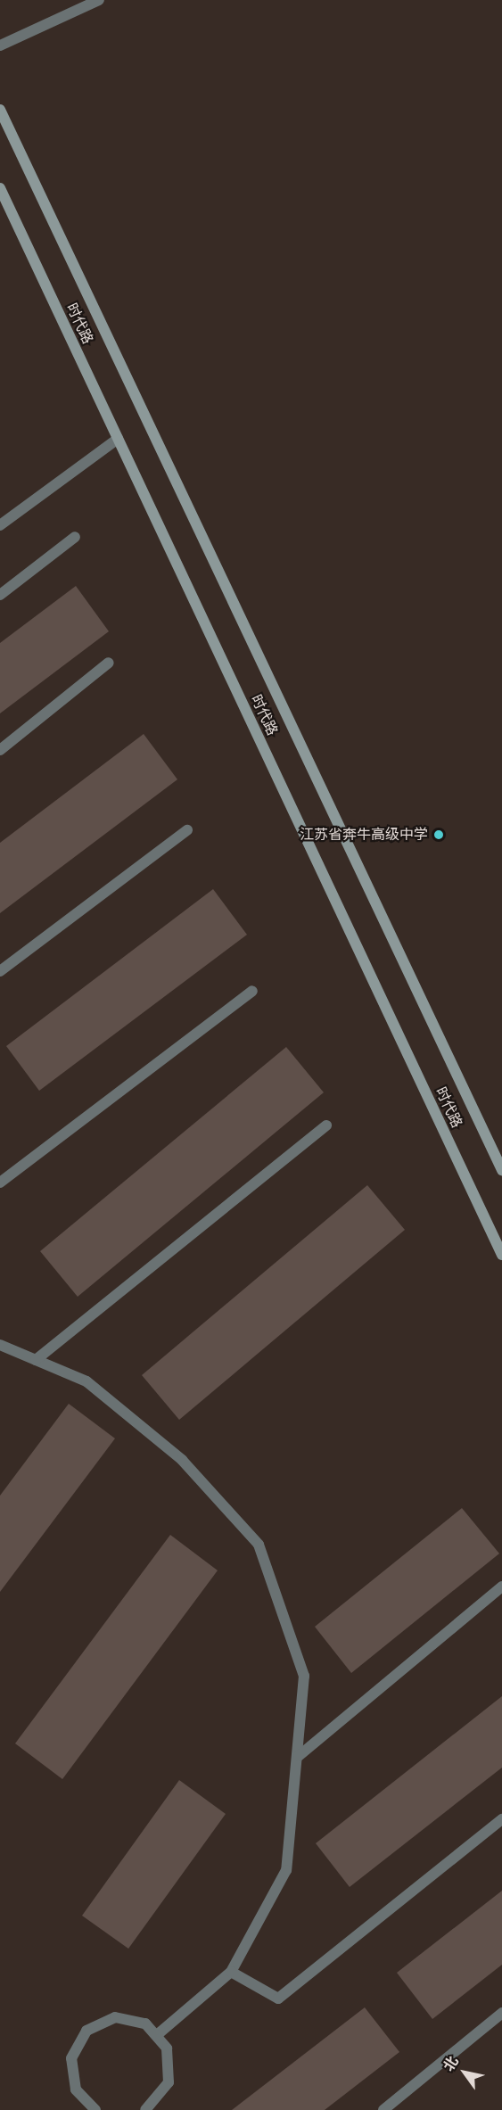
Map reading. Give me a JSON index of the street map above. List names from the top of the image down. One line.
{"streets":{"street":["时代路"]},"places":["江苏省奔牛高级中学"],"north":"top left"}
